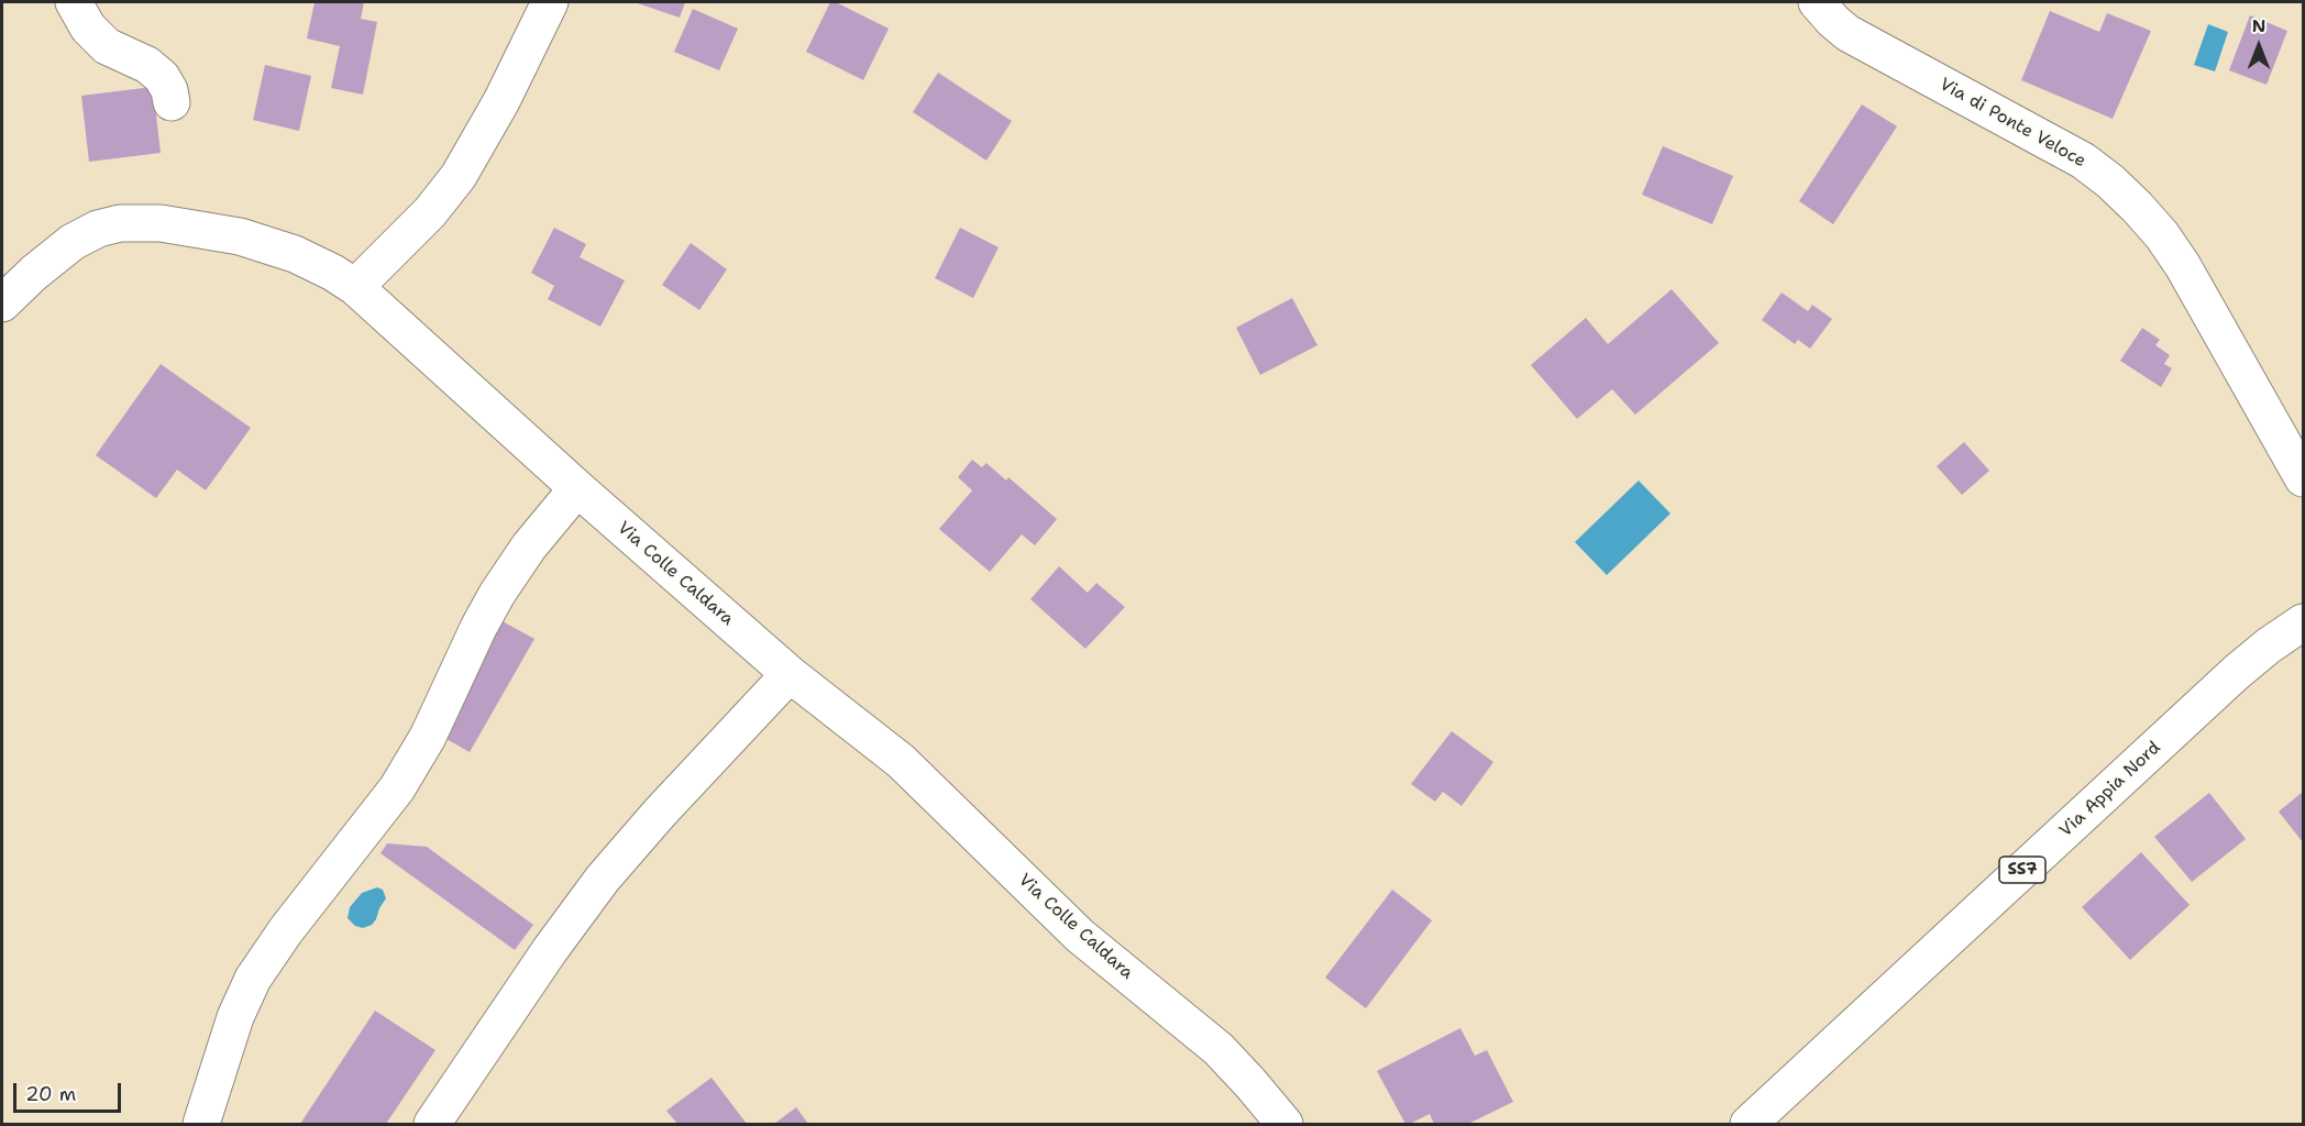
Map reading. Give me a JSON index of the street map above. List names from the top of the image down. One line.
{"streets":{"street":["Via di Ponte Veloce","Via Colle Caldara","Via Appia Nord","SS7"]},"scale_bar":"20 m","north":"top"}
